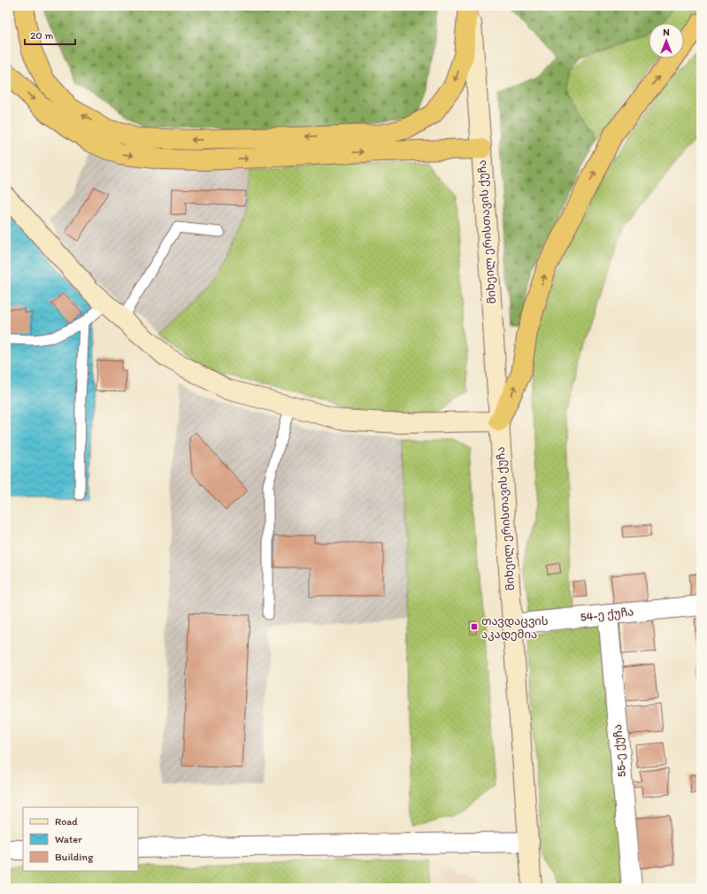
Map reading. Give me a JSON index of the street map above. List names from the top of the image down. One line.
{"streets":{"main road":["მიხეილ ერისთავის ქუჩა"],"street":["54-ე ქუჩა","55-ე ქუჩა"]},"crossings":[["მიხეილ ერისთავის ქუჩა","54-ე ქუჩა"],["54-ე ქუჩა","55-ე ქუჩა"]],"places":{"transit":["თავდაცვის აკადემია"]},"legend":["Road","Water","Building"],"scale_bar":"20 m","north":"top"}
